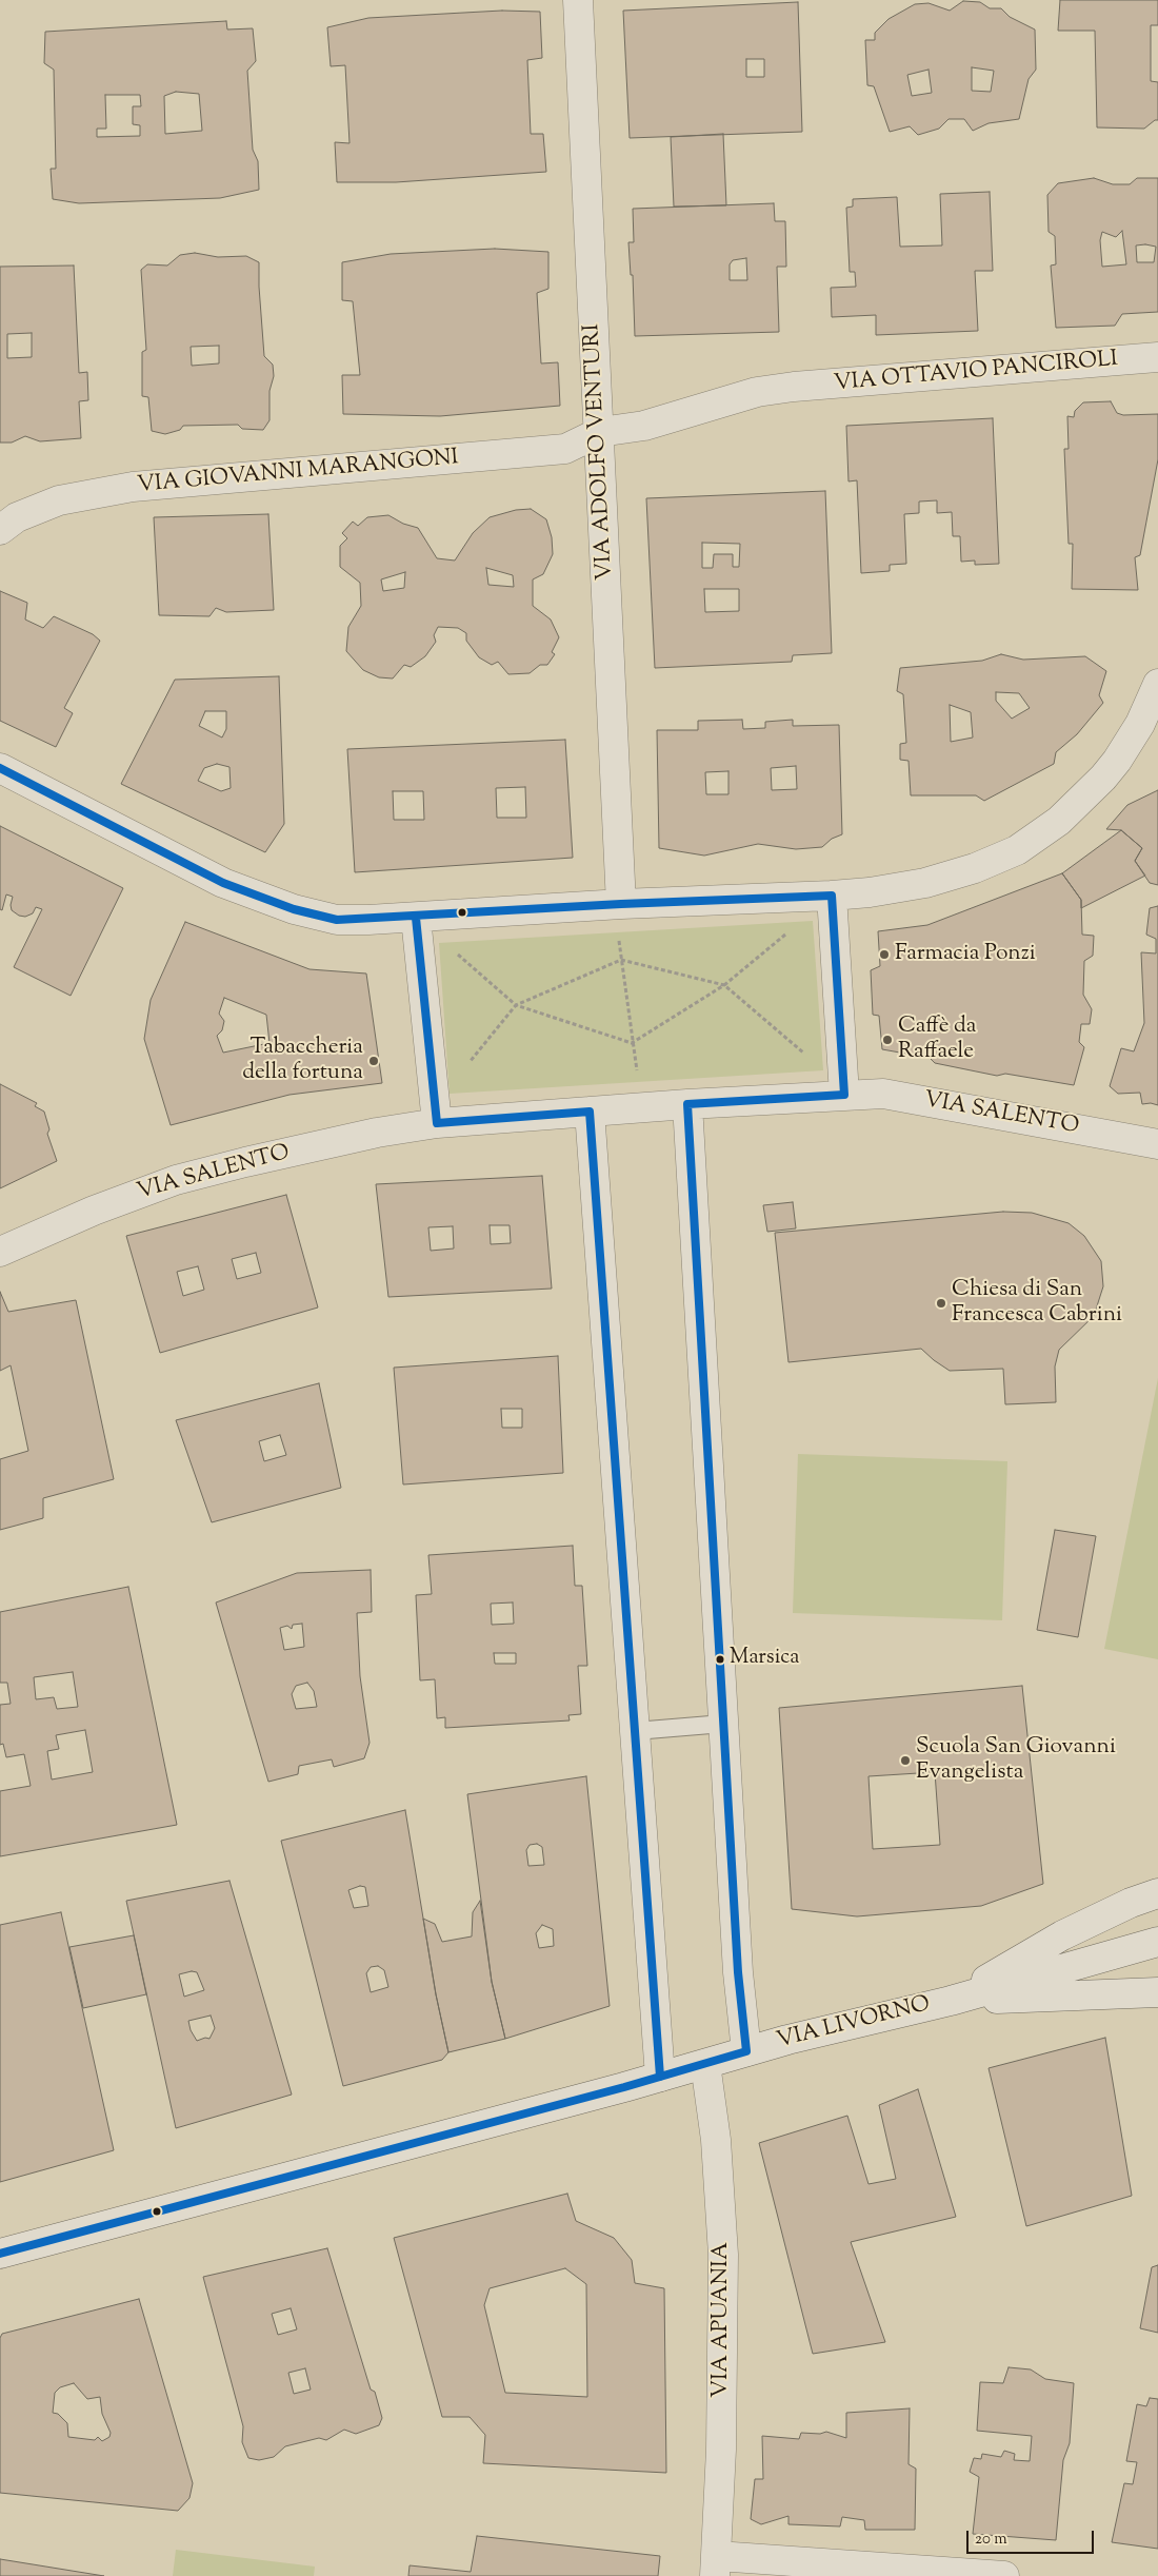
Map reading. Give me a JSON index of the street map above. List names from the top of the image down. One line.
{"streets":{"street":["VIA OTTAVIO PANCIROLI","VIA ADOLFO VENTURI","VIA GIOVANNI MARANGONI","VIA SALENTO","VIA LIVORNO","VIA APUANIA"]},"crossings":[["VIA OTTAVIO PANCIROLI","VIA ADOLFO VENTURI"],["VIA OTTAVIO PANCIROLI","VIA GIOVANNI MARANGONI"],["VIA ADOLFO VENTURI","VIA GIOVANNI MARANGONI"],["VIA LIVORNO","VIA APUANIA"]],"places":["Farmacia Ponzi","Caffè da Raffaele","Tabaccheria della fortuna","Chiesa di San Francesca Cabrini","Marsica","Scuola San Giovanni Evangelista"],"scale_bar":"20 m"}
